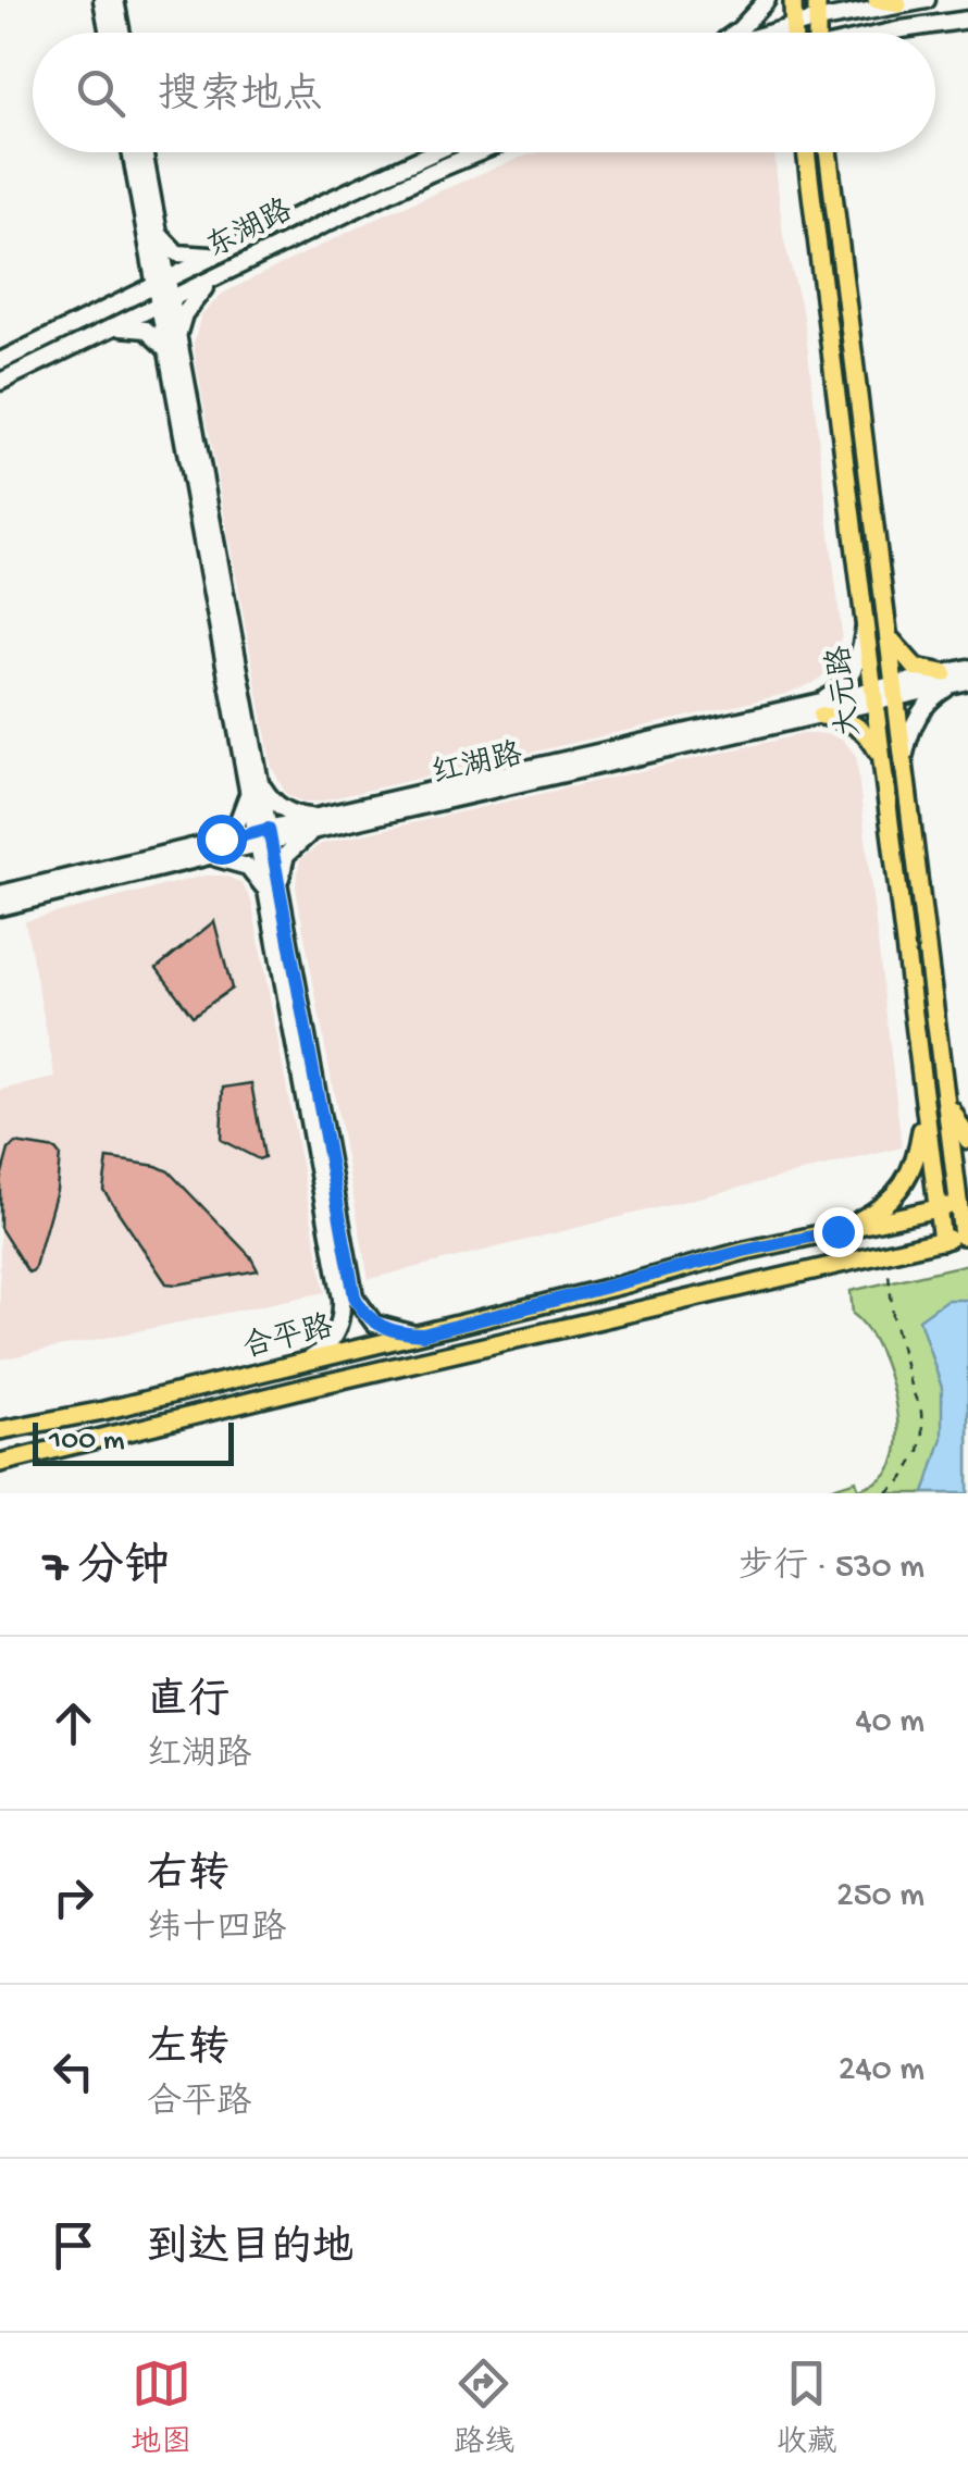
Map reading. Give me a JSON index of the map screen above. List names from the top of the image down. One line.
{"streets":{"main road":["东湖路","大元路","红湖路","合平路"]},"crossings":[["大元路","红湖路"],["大元路","合平路"]],"scale_bar":"100 m","page":{"search":"搜索地点","scale":"100 m","heading":["7 分钟","步行 · 530 m"],"list":[["直行","红湖路","40 m"],["右转","纬十四路","250 m"],["左转","合平路","240 m"],"到达目的地"],"nav":["地图","路线","收藏"]}}
